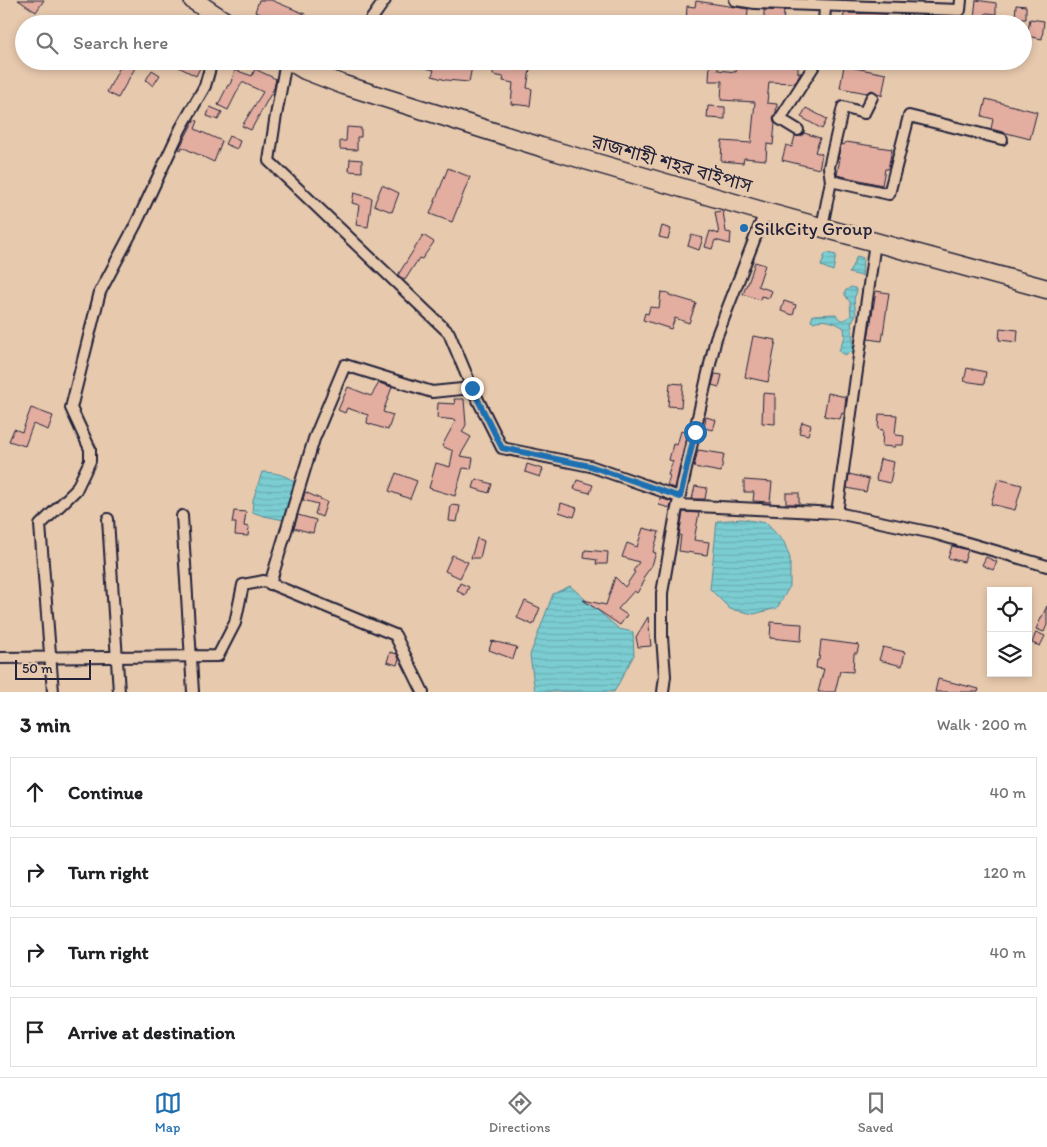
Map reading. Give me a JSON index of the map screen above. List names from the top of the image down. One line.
{"streets":{"highway":["রাজশাহী শহর বাইপাস"]},"places":["SilkCity Group"],"scale_bar":"50 m","page":{"search":"Search here","scale":"50 m","heading":["3 min","Walk · 200 m"],"list":[["Continue","40 m"],["Turn right","120 m"],["Turn right","40 m"],"Arrive at destination"],"nav":["Map","Directions","Saved"]}}
